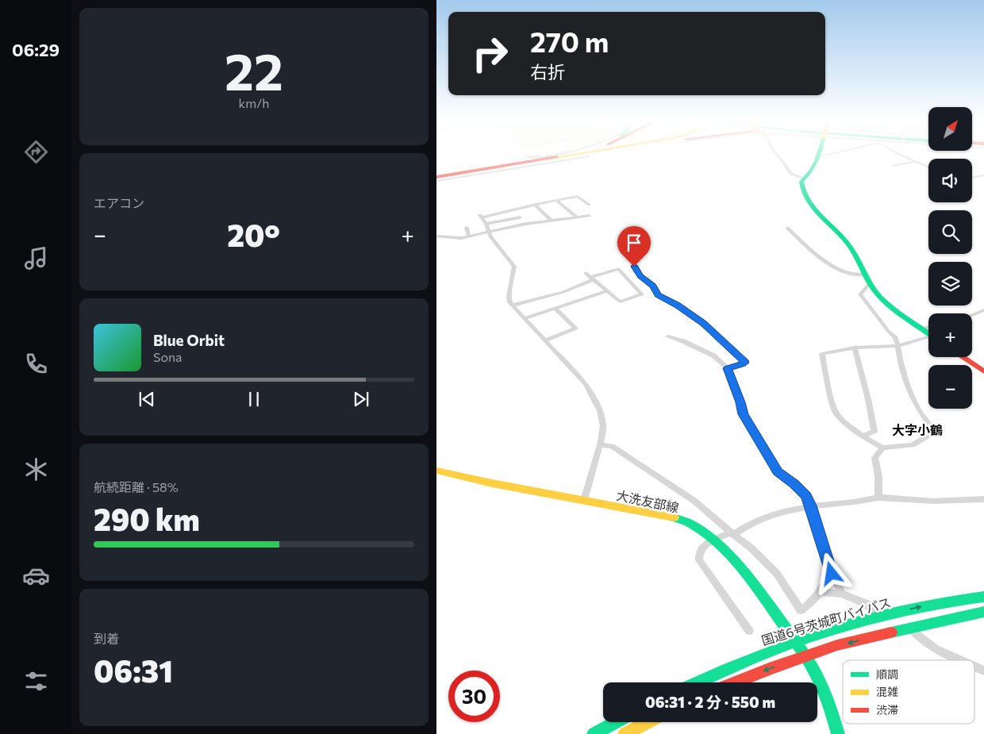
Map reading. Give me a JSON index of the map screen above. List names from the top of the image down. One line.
{"streets":{"main road":["大洗友部線","国道6号茨城町バイパス"]},"crossings":[["大洗友部線","国道6号茨城町バイパス"]],"districts":["大字小鶴"],"legend":["順調","混雑","渋滞"],"north":"top right","page":{"tabs":"06:29","tile":[["22","km/h"],"エアコン",["航続距離 · 58%","290 km"],["到着","06:31"]],"turn":["270 m","右折"],"map_buttons":["+","−"],"heat":["−","20°","+"],"song":["Blue Orbit","Sona"],"limit":"30","trip":"06:31 · 2 分 · 550 m"}}
